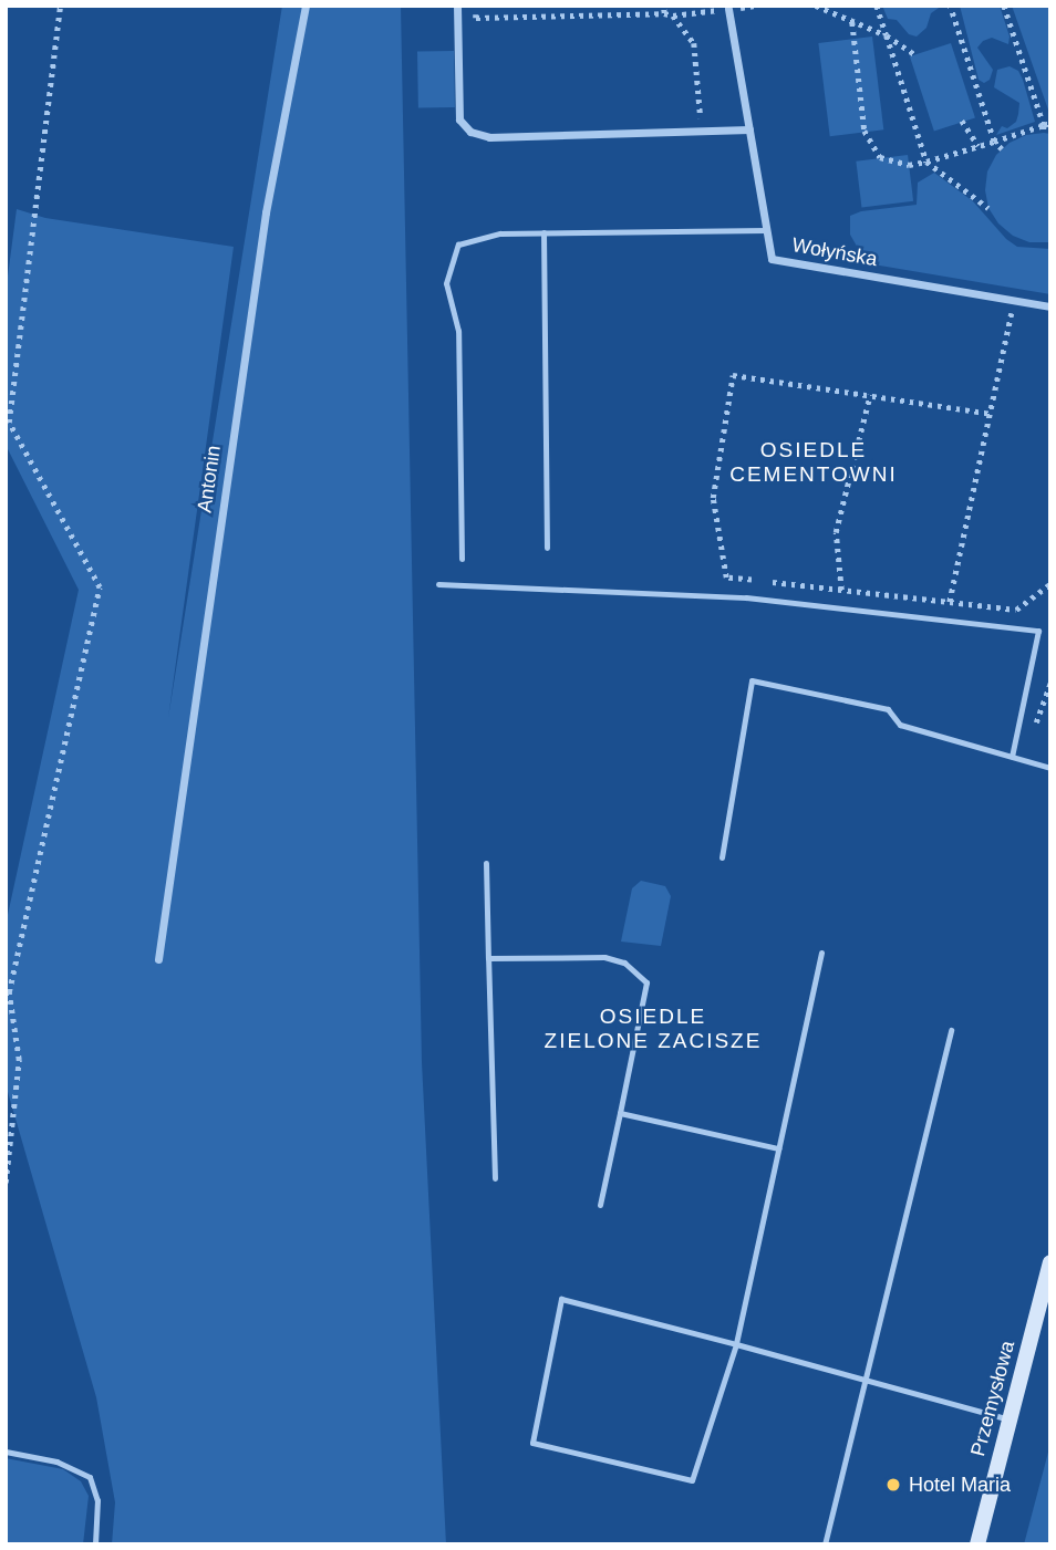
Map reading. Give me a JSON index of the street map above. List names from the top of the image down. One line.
{"streets":{"main road":["Przemysłowa"],"street":["Wołyńska","Antonin"]},"districts":["OSIEDLE CEMENTOWNI","OSIEDLE ZIELONE ZACISZE"],"places":["Hotel Maria"]}
